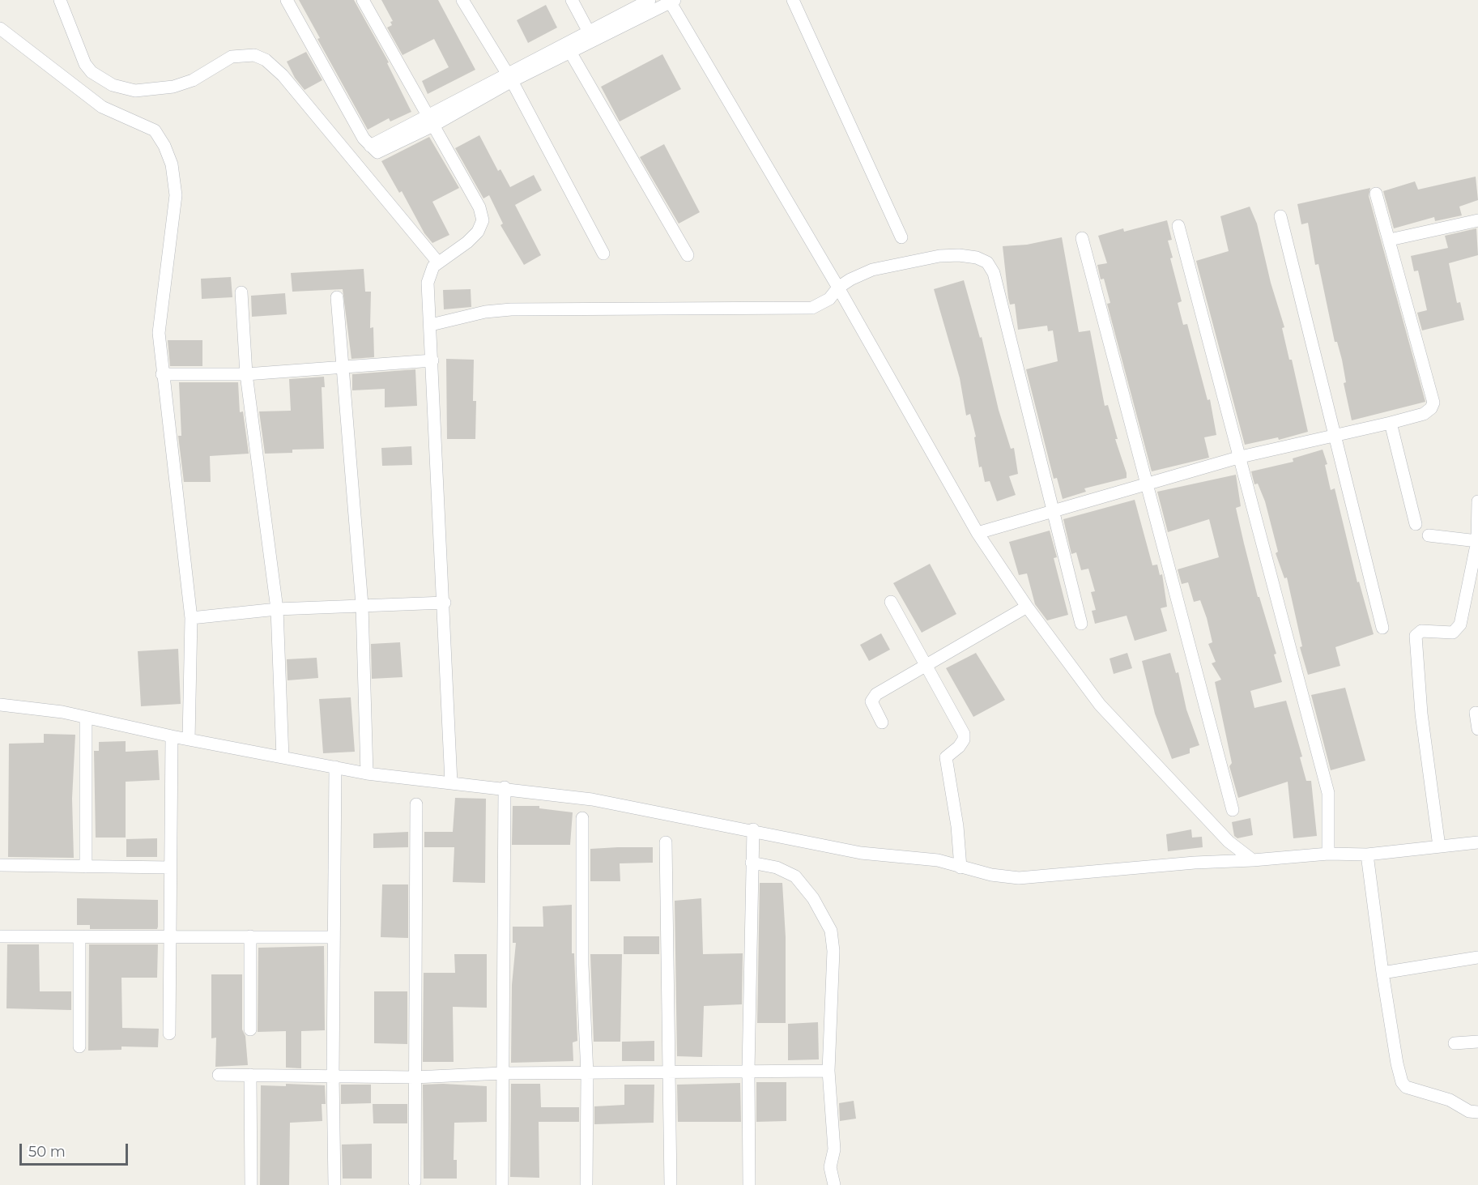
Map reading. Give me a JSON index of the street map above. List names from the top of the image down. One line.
{"scale_bar":"50 m"}
